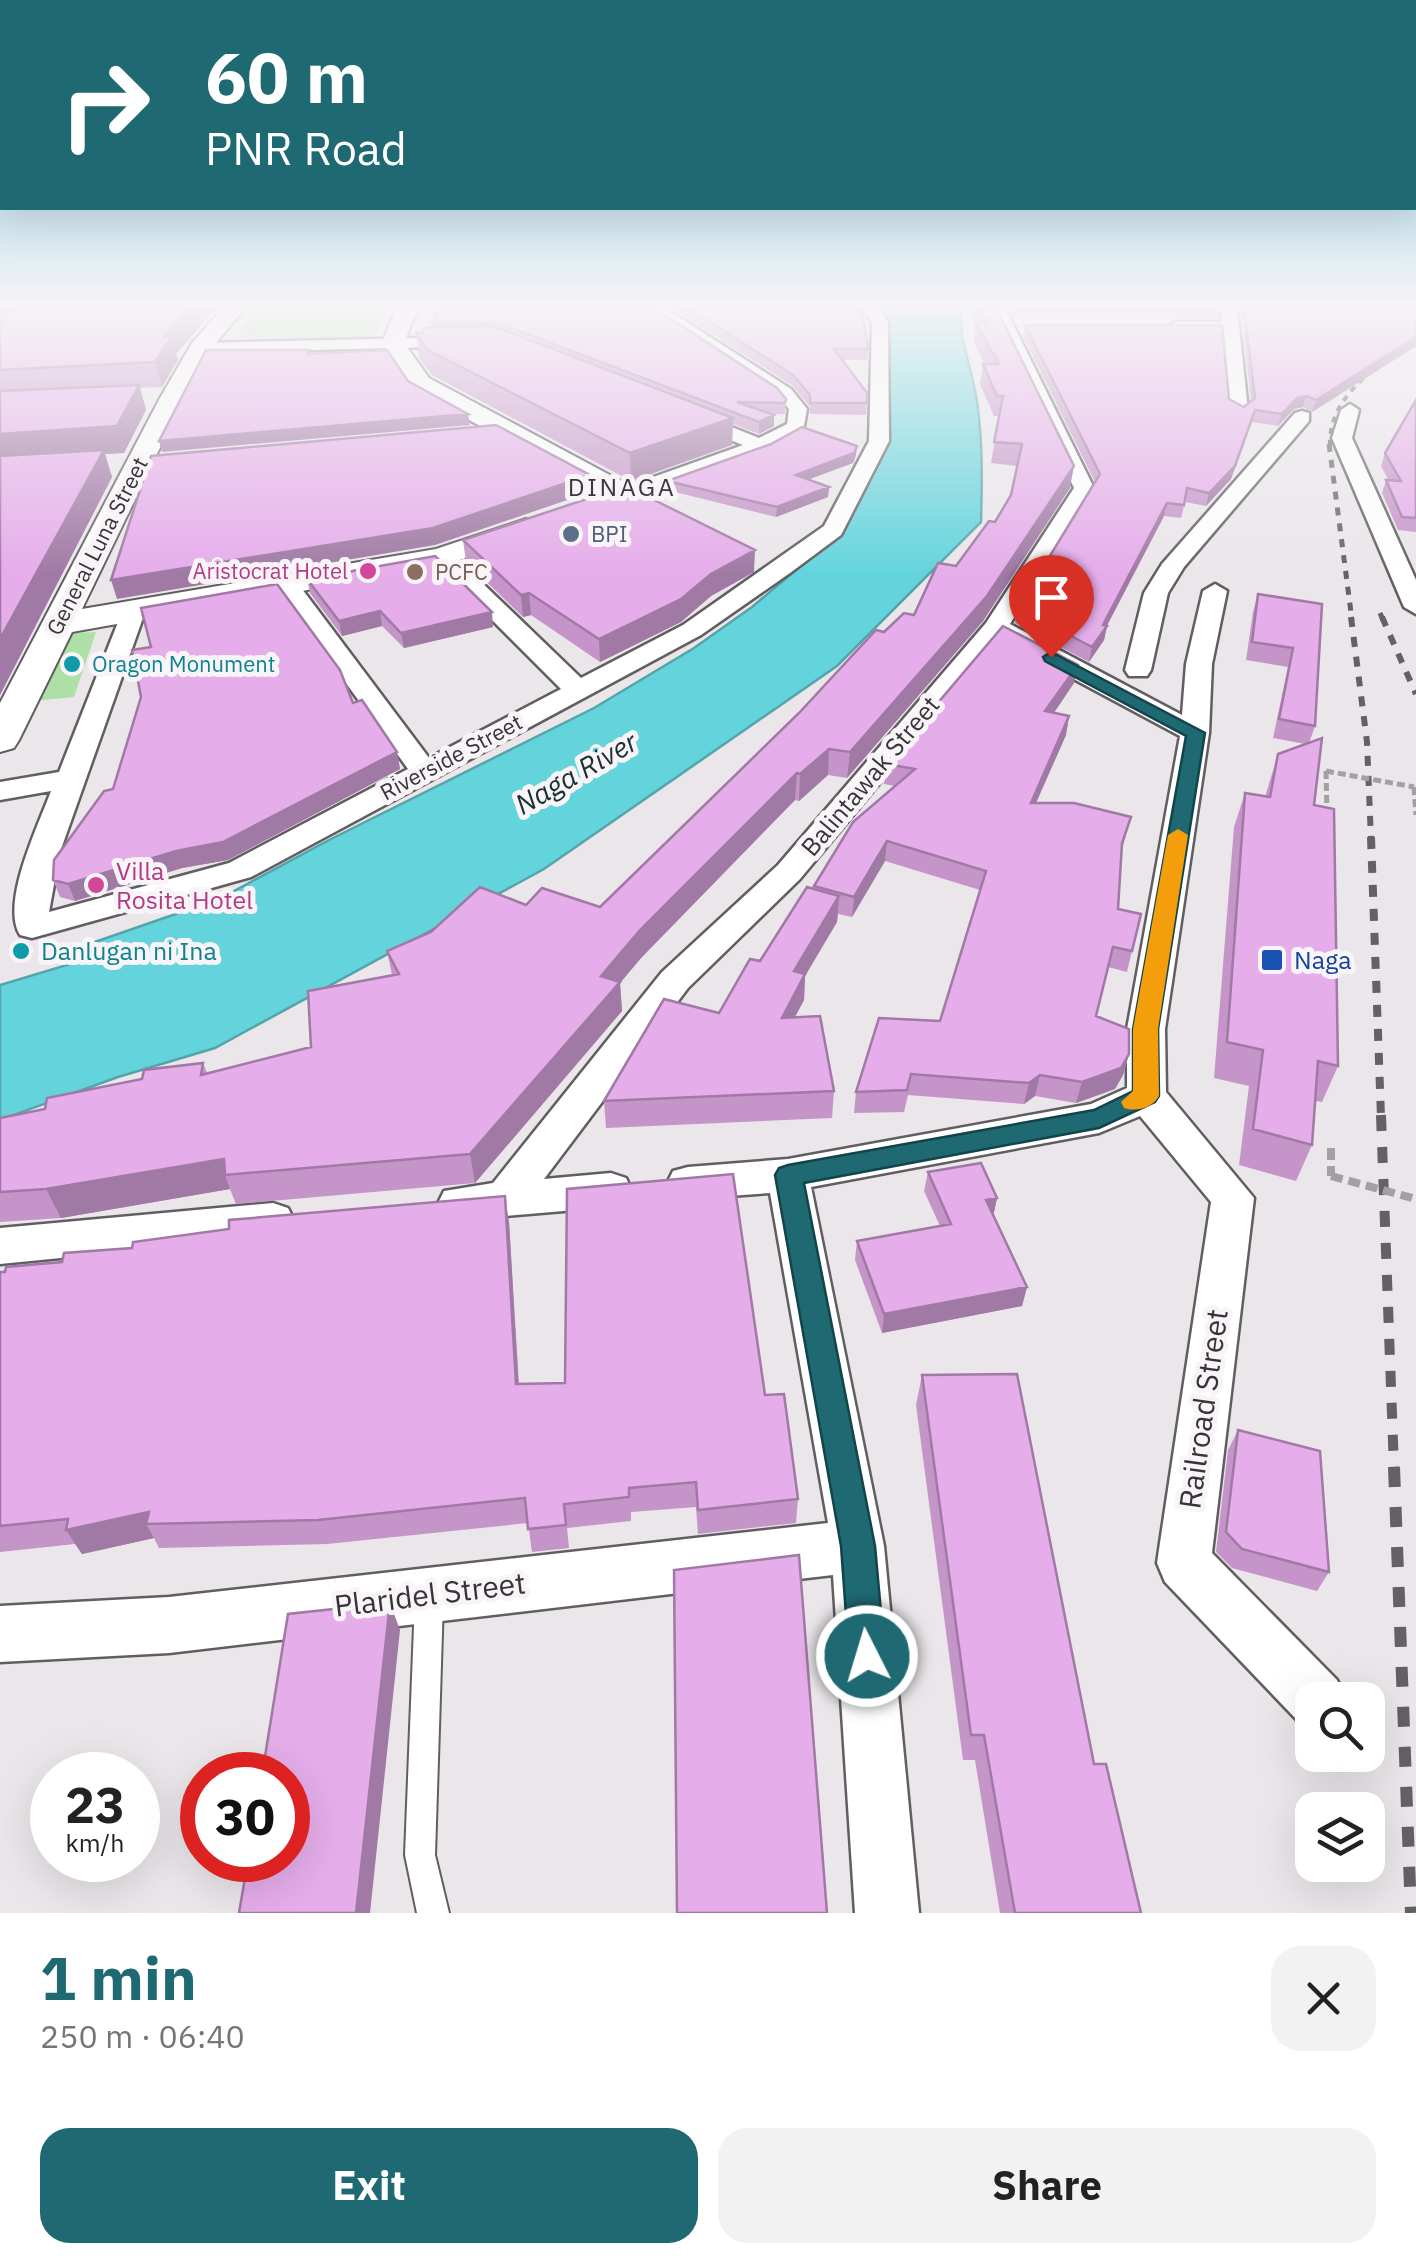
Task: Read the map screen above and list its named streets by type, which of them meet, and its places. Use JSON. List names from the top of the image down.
{
  "streets": {
    "main road": ["General Luna Street"],
    "street": [
      "Riverside Street",
      "Balintawak Street",
      "Railroad Street",
      "Plaridel Street"
    ]
  },
  "districts": ["DINAGA"],
  "water": ["Naga River"],
  "places": {
    "other": [
      "BPI",
      "Aristocrat Hotel",
      "PCFC",
      "Oragon Monument",
      "Villa Rosita Hotel",
      "Danlugan ni Ina"
    ],
    "transit": ["Naga"]
  },
  "page": {
    "turn": ["60 m", "PNR Road"],
    "speed": "23 km/h",
    "limit": "30",
    "heading": ["1 min", "250 m · 06:40"],
    "buttons": ["Exit", "Share"]
  }
}
